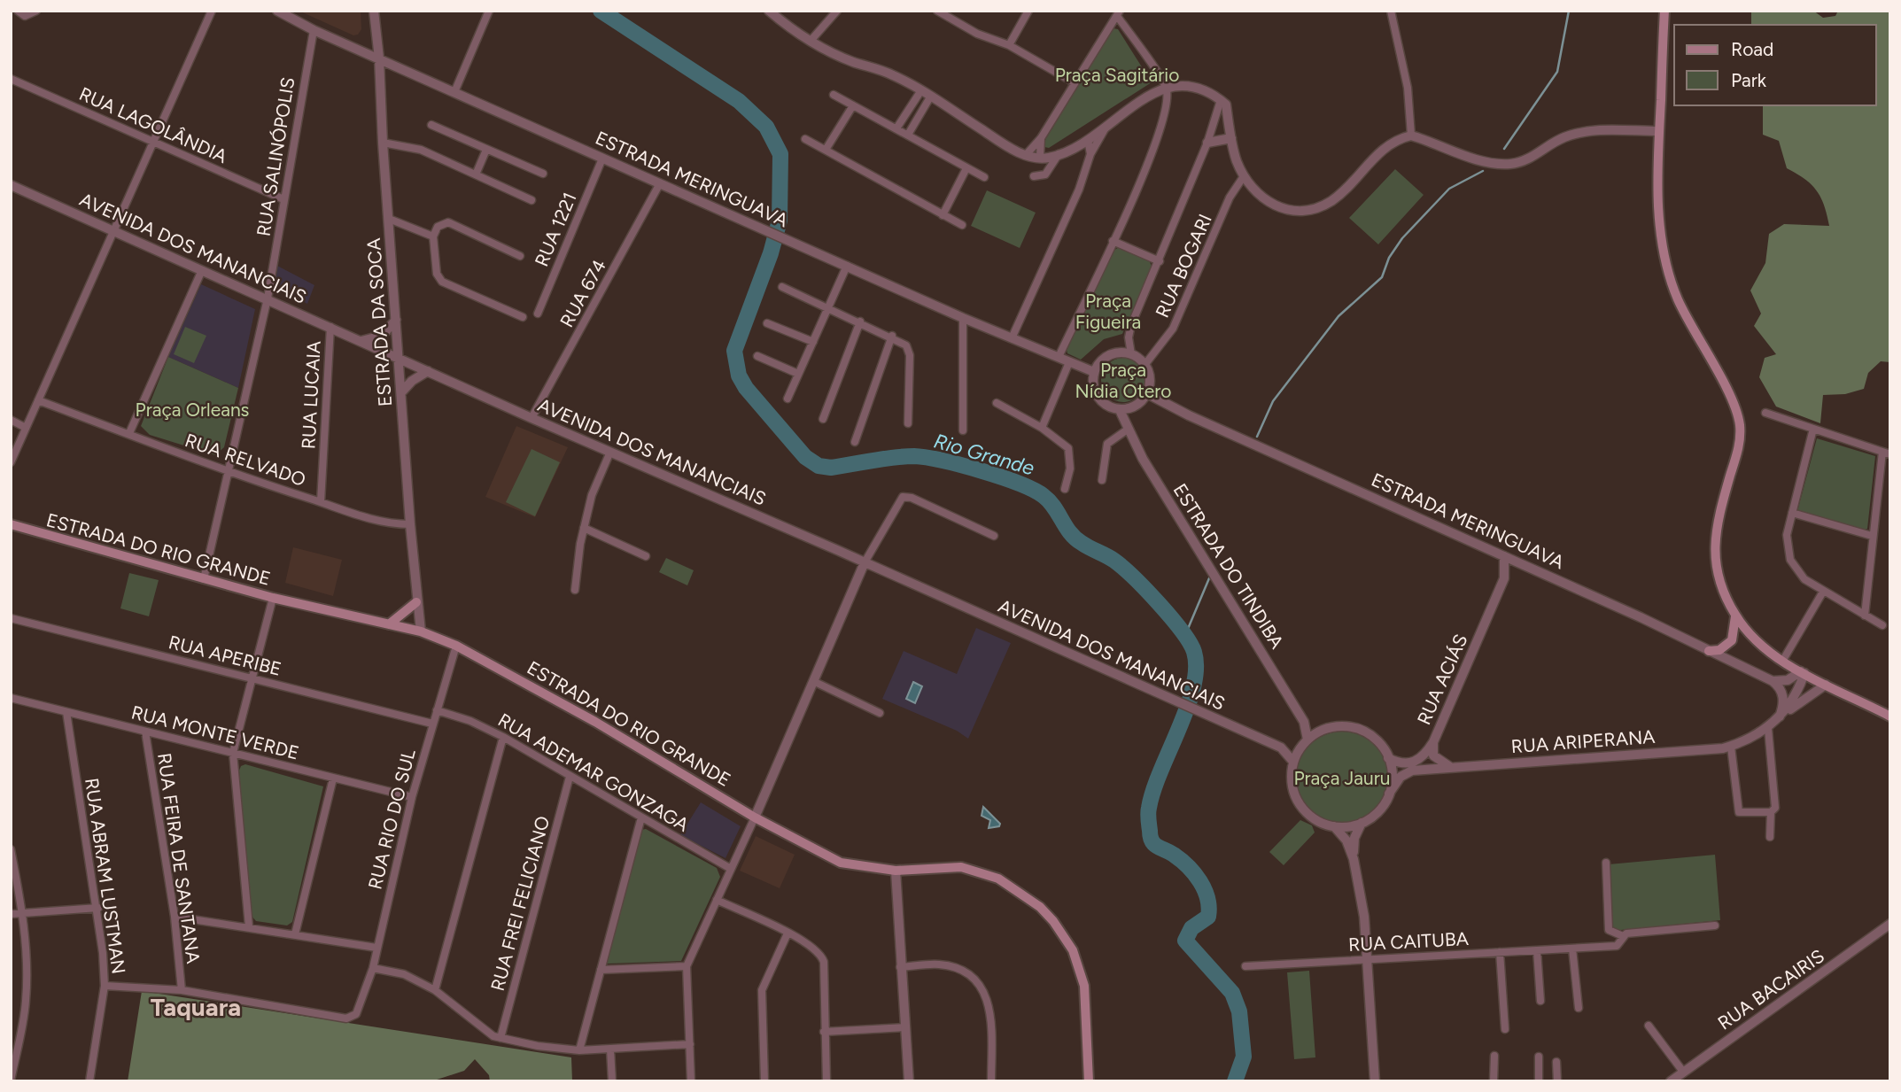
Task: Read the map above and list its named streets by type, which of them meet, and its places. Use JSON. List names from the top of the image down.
{
  "streets": {
    "main road": ["ESTRADA DO RIO GRANDE"],
    "street": [
      "RUA LAGOLÂNDIA",
      "RUA SALINÓPOLIS",
      "ESTRADA MERINGUAVA",
      "RUA 1221",
      "AVENIDA DOS MANANCIAIS",
      "RUA BOGARI",
      "RUA 674",
      "ESTRADA DA SOCA",
      "RUA LUCAIA",
      "RUA RELVADO",
      "ESTRADA DO TINDIBA",
      "RUA APERIBE",
      "RUA ACIÁS",
      "RUA MONTE VERDE",
      "RUA ARIPERANA",
      "RUA ADEMAR GONZAGA",
      "RUA RIO DO SUL",
      "RUA FEIRA DE SANTANA",
      "RUA ABRAM LUSTMAN",
      "RUA FREI FELICIANO",
      "RUA CAITUBA",
      "RUA BACAIRIS"
    ]
  },
  "crossings": [
    ["RUA LAGOLÂNDIA", "RUA SALINÓPOLIS"],
    ["RUA SALINÓPOLIS", "ESTRADA MERINGUAVA"],
    ["RUA SALINÓPOLIS", "AVENIDA DOS MANANCIAIS"],
    ["RUA SALINÓPOLIS", "RUA RELVADO"],
    ["RUA SALINÓPOLIS", "ESTRADA DO RIO GRANDE"],
    ["ESTRADA MERINGUAVA", "RUA 1221"],
    ["ESTRADA MERINGUAVA", "RUA BOGARI"],
    ["ESTRADA MERINGUAVA", "RUA 674"],
    ["ESTRADA MERINGUAVA", "ESTRADA DA SOCA"],
    ["ESTRADA MERINGUAVA", "ESTRADA DO TINDIBA"],
    ["ESTRADA MERINGUAVA", "RUA ACIÁS"],
    ["AVENIDA DOS MANANCIAIS", "RUA 674"],
    ["AVENIDA DOS MANANCIAIS", "ESTRADA DA SOCA"],
    ["AVENIDA DOS MANANCIAIS", "RUA LUCAIA"],
    ["AVENIDA DOS MANANCIAIS", "ESTRADA DO TINDIBA"],
    ["AVENIDA DOS MANANCIAIS", "RUA ACIÁS"],
    ["AVENIDA DOS MANANCIAIS", "RUA ARIPERANA"],
    ["RUA BOGARI", "ESTRADA DO TINDIBA"],
    ["ESTRADA DA SOCA", "RUA RELVADO"],
    ["ESTRADA DA SOCA", "ESTRADA DO RIO GRANDE"],
    ["RUA LUCAIA", "RUA RELVADO"],
    ["ESTRADA DO RIO GRANDE", "RUA RIO DO SUL"],
    ["ESTRADA DO TINDIBA", "RUA ACIÁS"],
    ["ESTRADA DO TINDIBA", "RUA ARIPERANA"],
    ["RUA APERIBE", "RUA RIO DO SUL"],
    ["RUA ACIÁS", "RUA ARIPERANA"],
    ["RUA MONTE VERDE", "RUA RIO DO SUL"],
    ["RUA MONTE VERDE", "RUA FEIRA DE SANTANA"],
    ["RUA MONTE VERDE", "RUA ABRAM LUSTMAN"],
    ["RUA ADEMAR GONZAGA", "RUA RIO DO SUL"],
    ["RUA ADEMAR GONZAGA", "RUA FREI FELICIANO"],
    ["RUA RIO DO SUL", "RUA FEIRA DE SANTANA"]
  ],
  "districts": ["Taquara"],
  "water": ["Rio Grande"],
  "parks": [
    "Praça Sagitário",
    "Praça Figueira",
    "Praça Nídia Otero",
    "Praça Orleans",
    "Praça Jauru"
  ],
  "legend": ["Road", "Park"]
}
